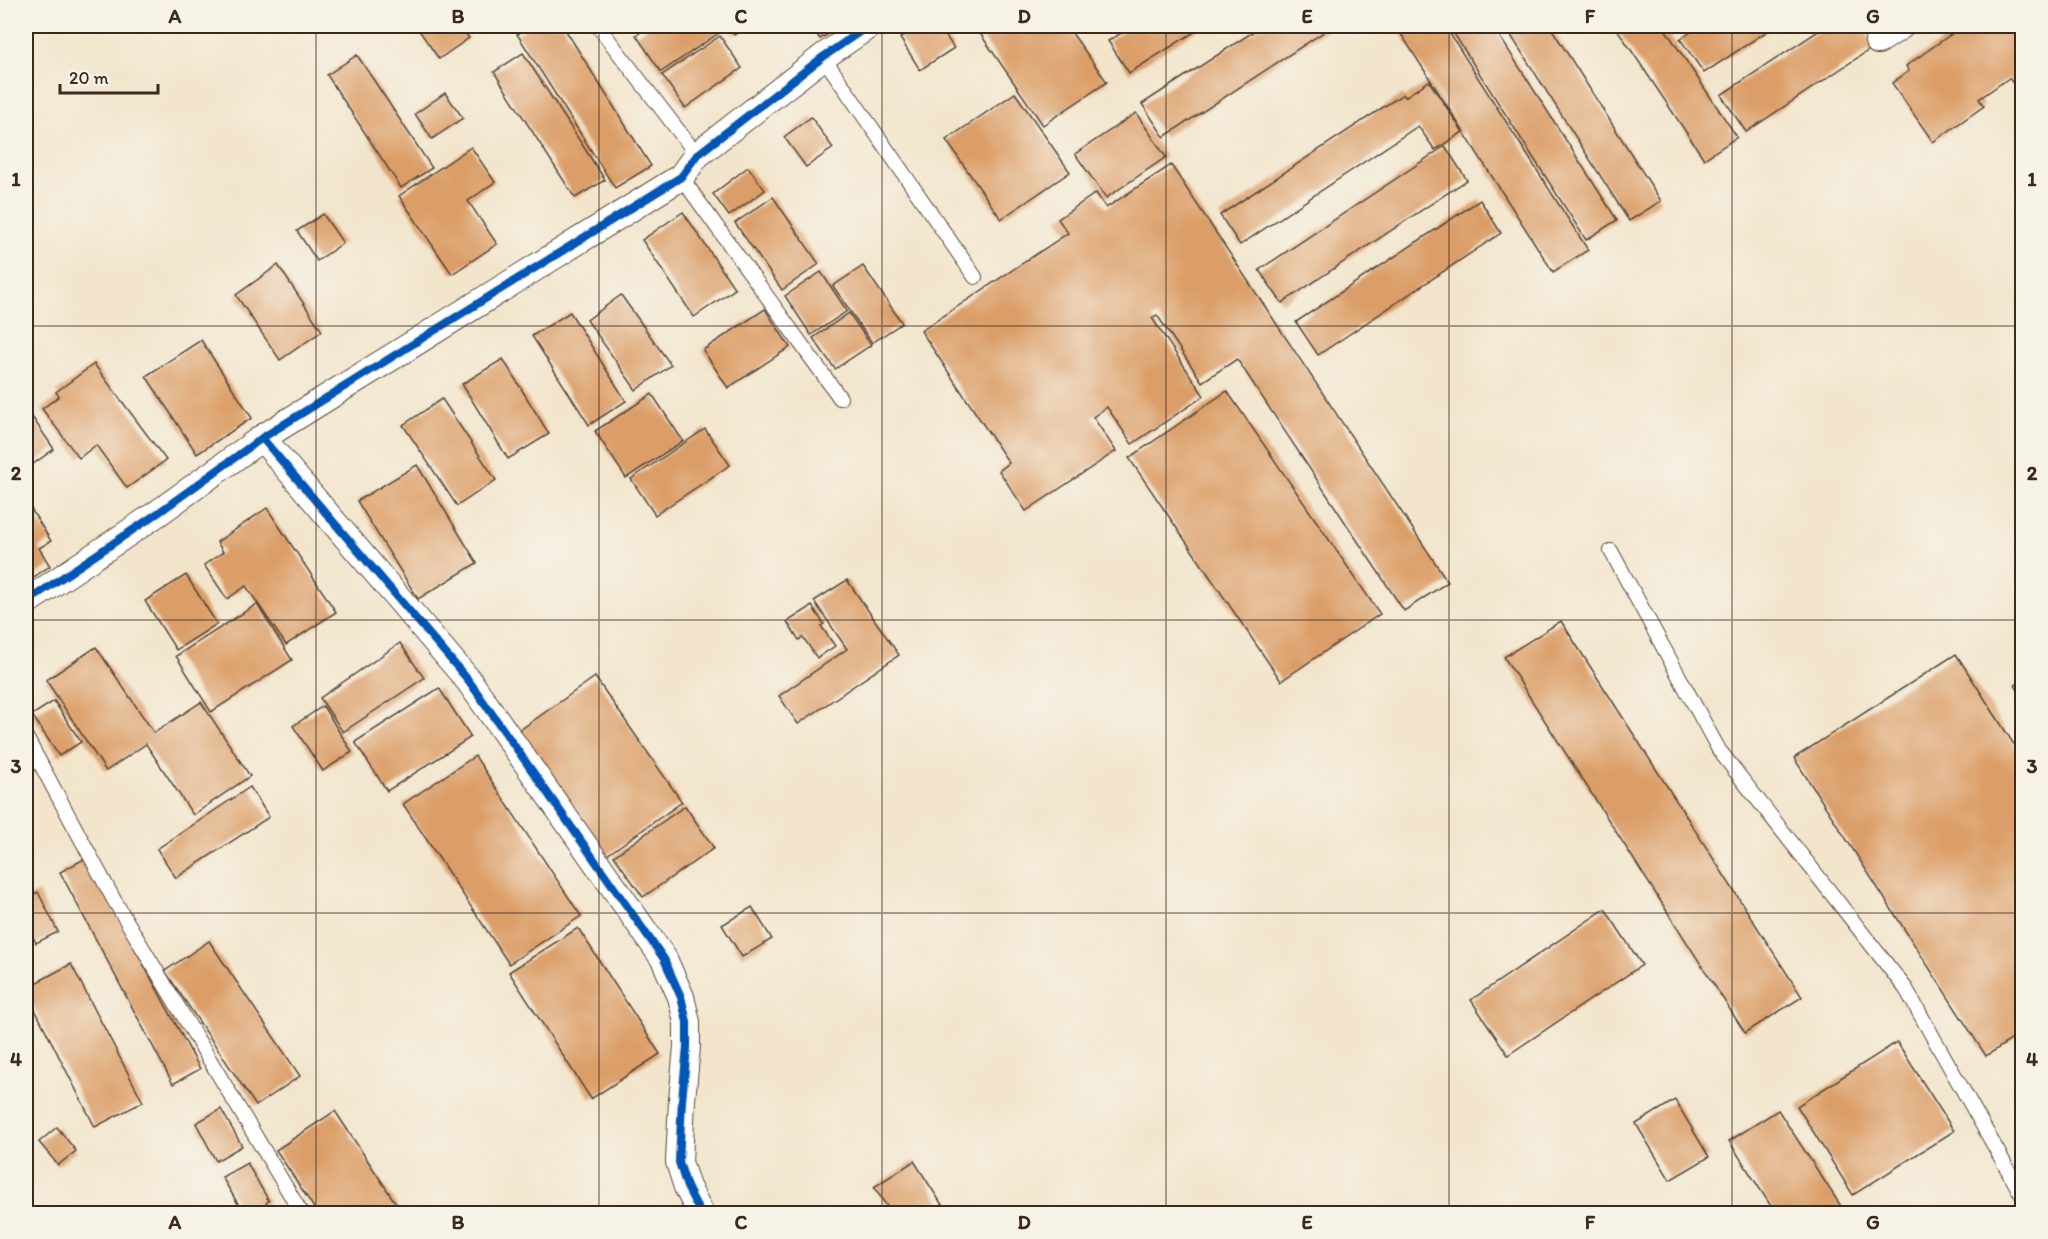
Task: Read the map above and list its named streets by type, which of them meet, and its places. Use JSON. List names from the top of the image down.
{
  "scale_bar": "20 m",
  "grid": {
    "columns": [
      "A",
      "B",
      "C",
      "D",
      "E",
      "F",
      "G"
    ],
    "rows": [
      "1",
      "2",
      "3",
      "4"
    ]
  }
}
